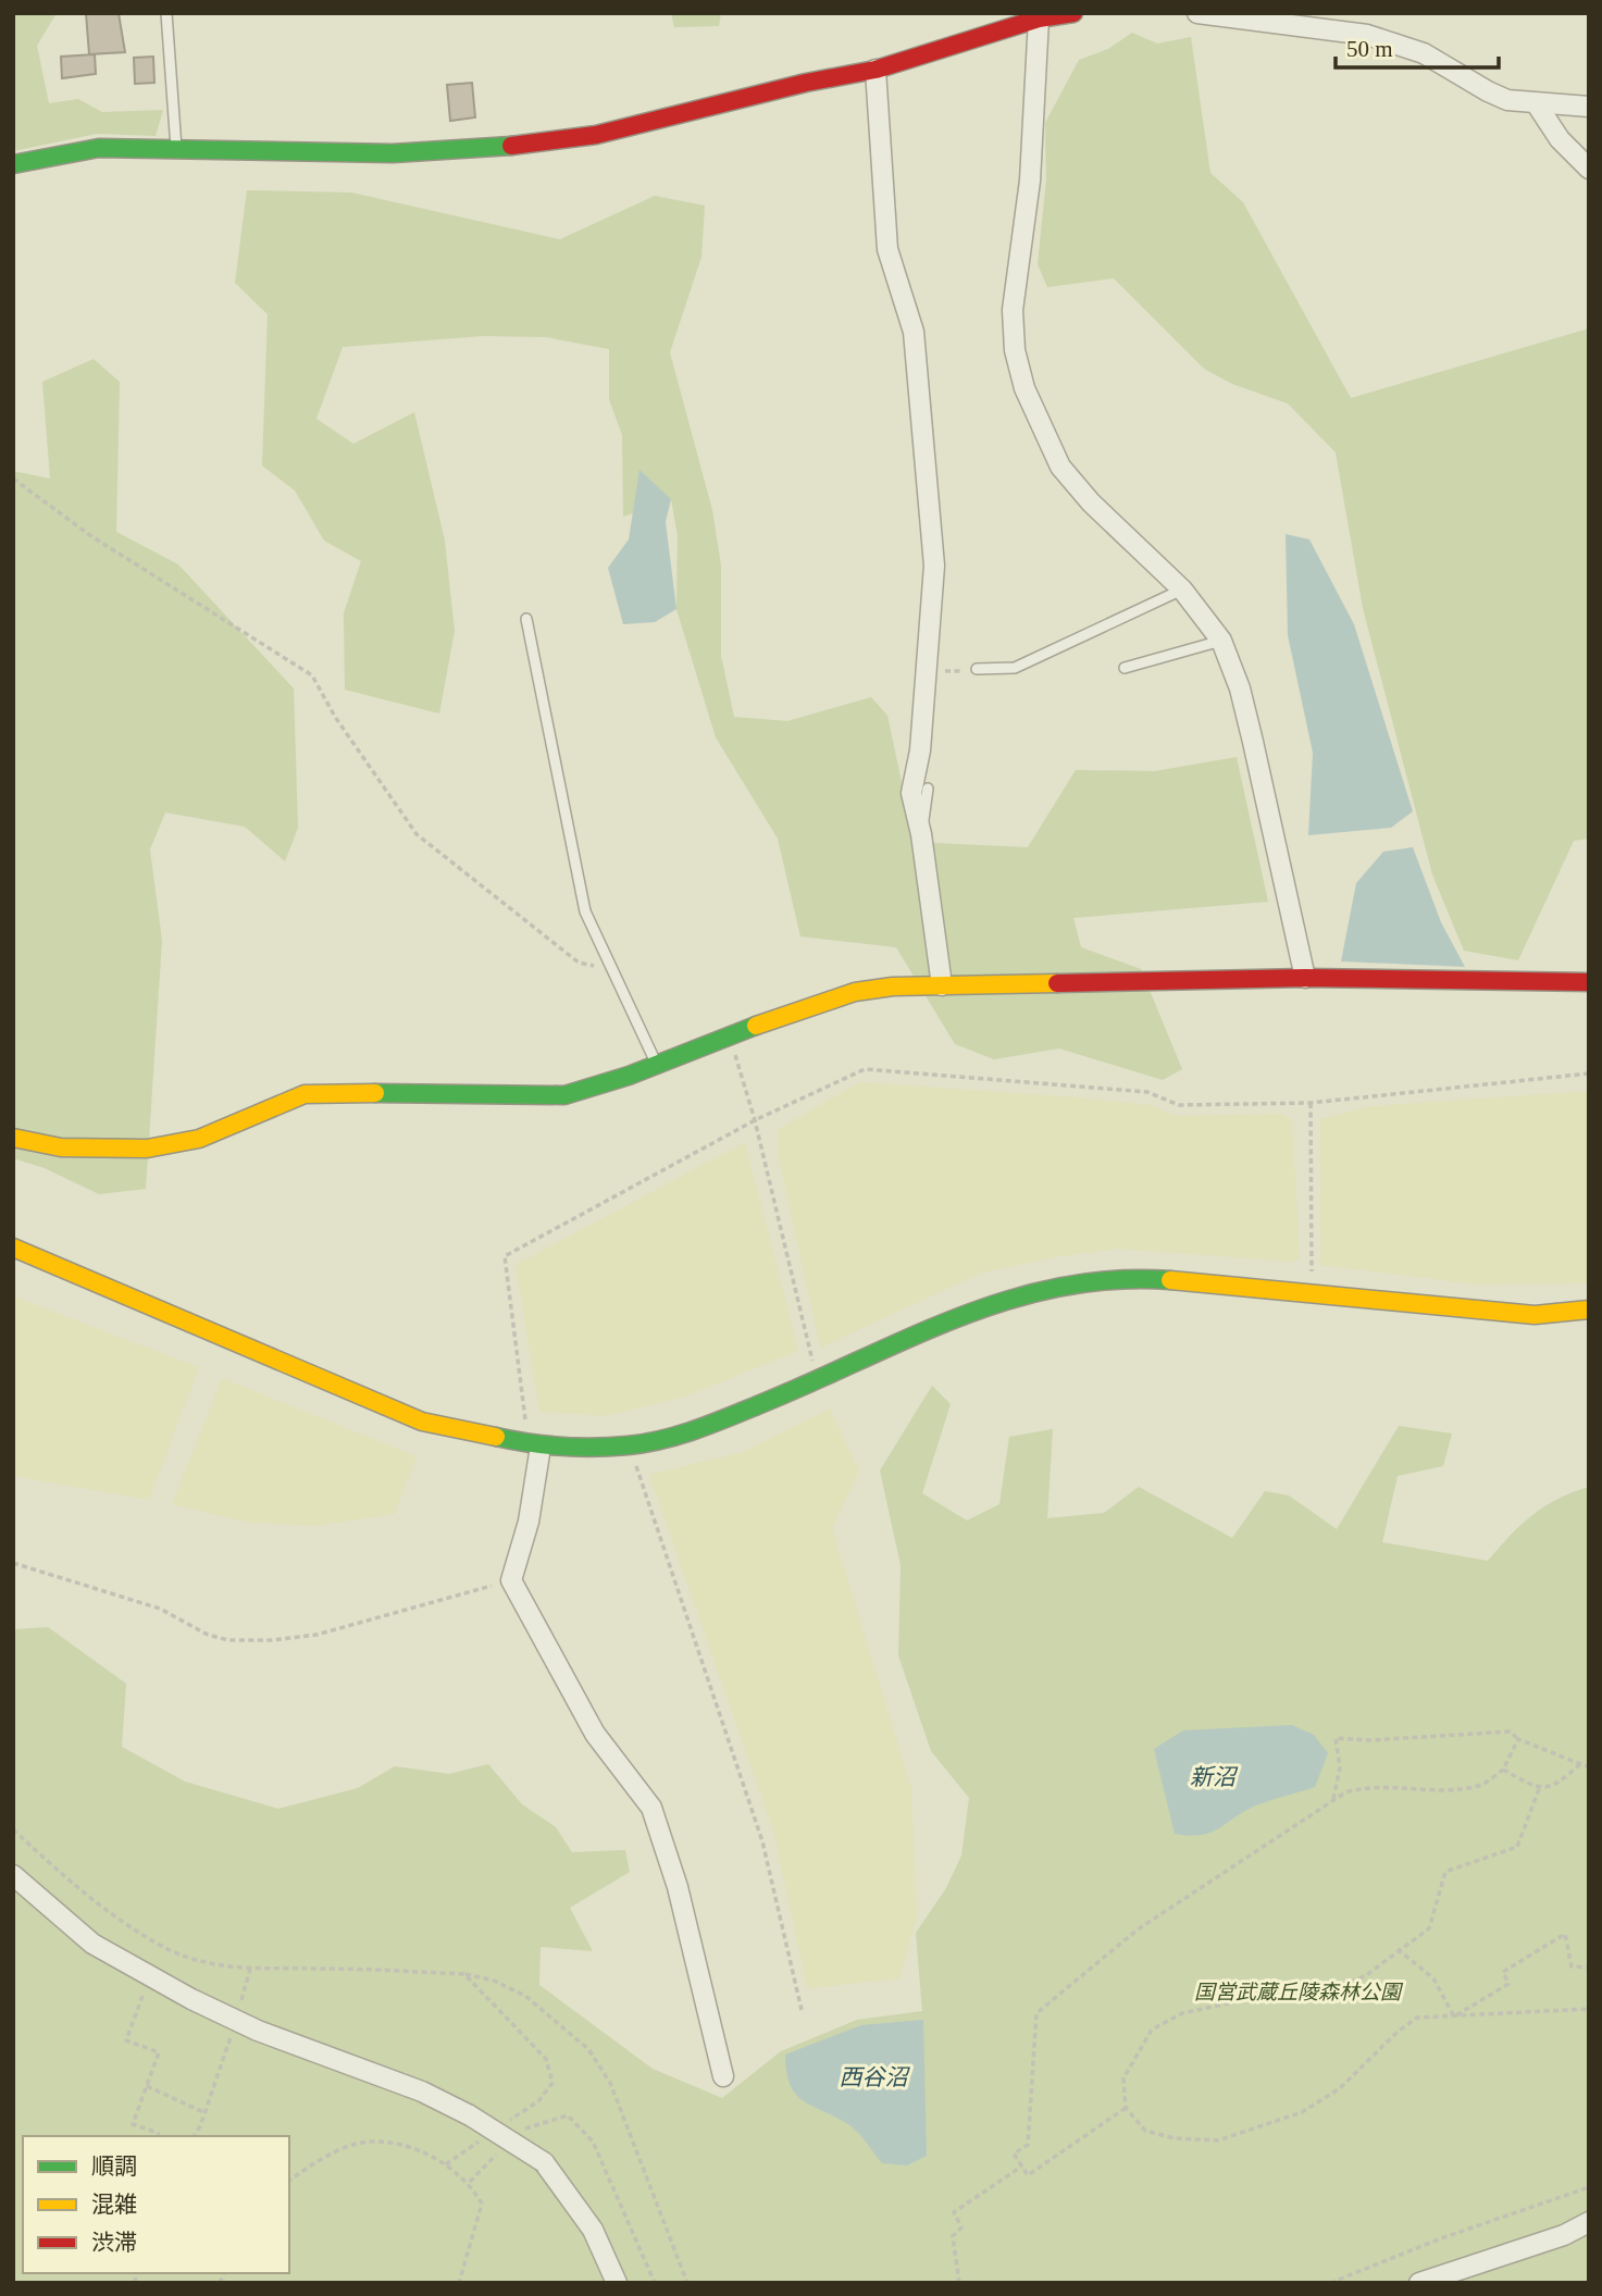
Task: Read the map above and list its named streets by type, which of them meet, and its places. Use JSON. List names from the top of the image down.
{
  "water": ["新沼", "西谷沼"],
  "parks": ["国営武蔵丘陵森林公園"],
  "legend": ["順調", "混雑", "渋滞"],
  "scale_bar": "50 m"
}
